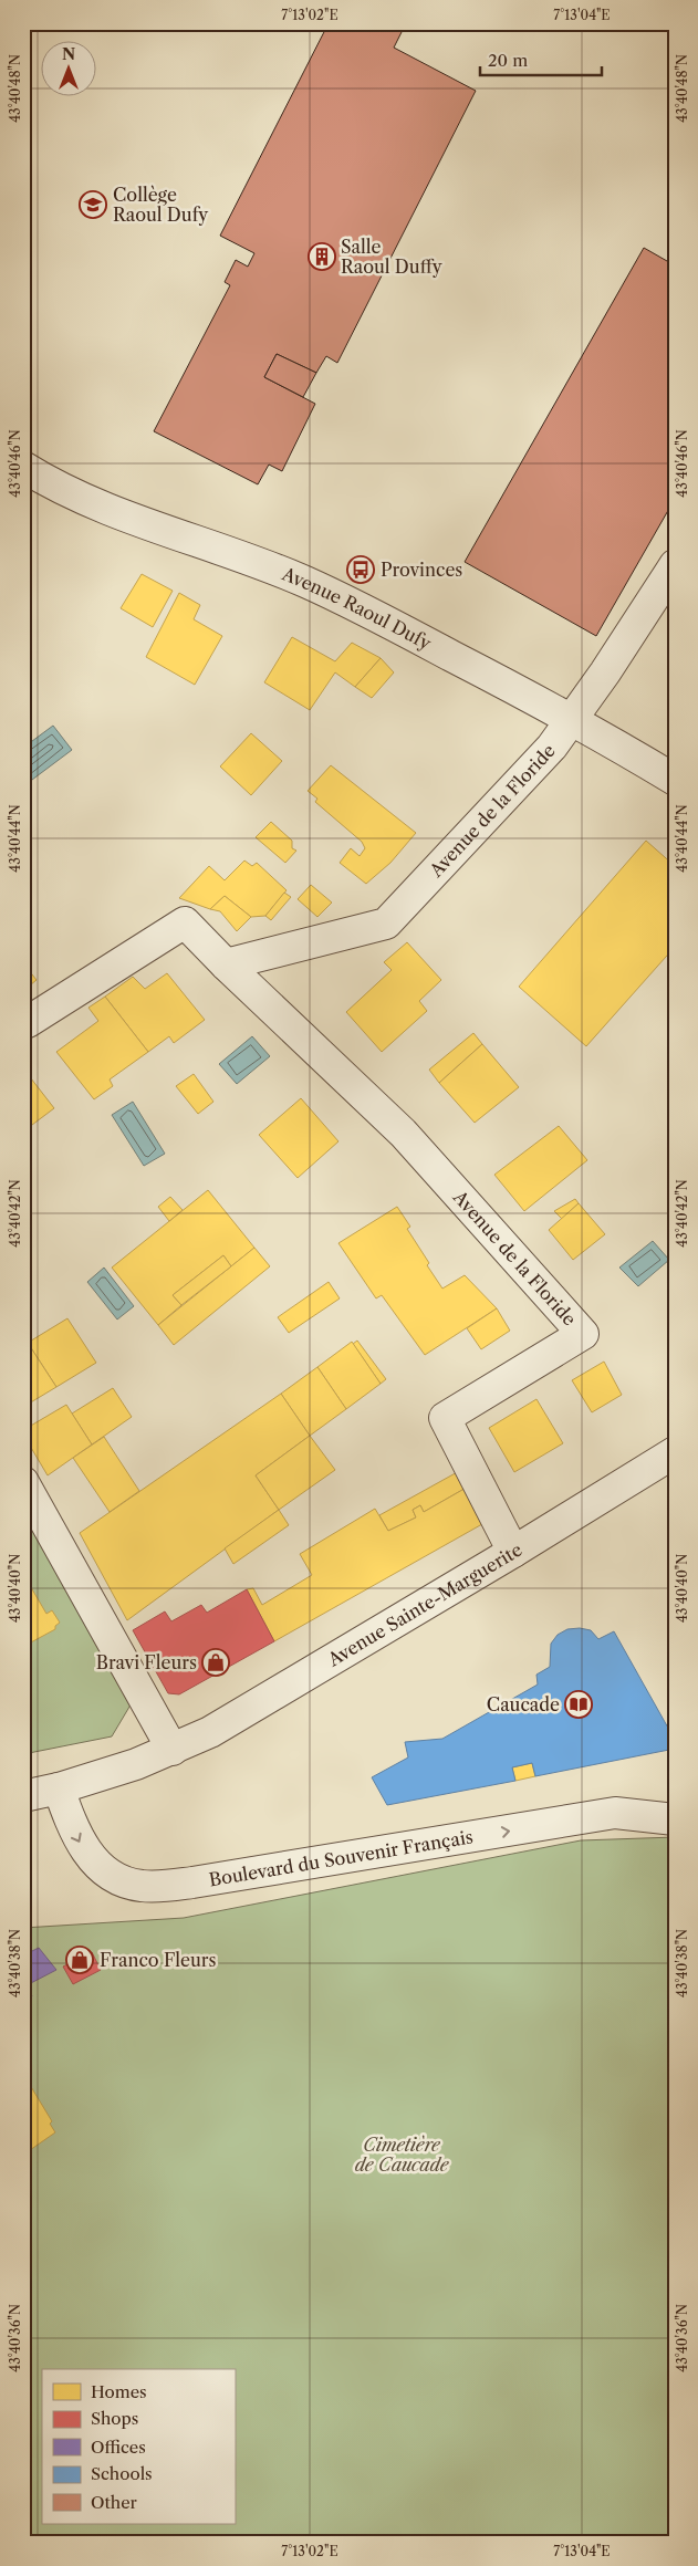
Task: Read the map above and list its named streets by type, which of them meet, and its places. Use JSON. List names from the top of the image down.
{
  "streets": {
    "street": [
      "Avenue Raoul Dufy",
      "Avenue de la Floride",
      "Avenue Sainte-Marguerite",
      "Boulevard du Souvenir Français"
    ]
  },
  "crossings": [
    ["Avenue Raoul Dufy", "Avenue de la Floride"],
    ["Avenue de la Floride", "Avenue Sainte-Marguerite"],
    ["Avenue Sainte-Marguerite", "Boulevard du Souvenir Français"]
  ],
  "one_way": ["Boulevard du Souvenir Français"],
  "parks": ["Cimetière de Caucade"],
  "places": {
    "school or university": ["Collège Raoul Dufy"],
    "building": ["Salle Raoul Duffy"],
    "bus stop": ["Provinces"],
    "shop": ["Bravi Fleurs", "Franco Fleurs"],
    "library": ["Caucade"]
  },
  "legend": [
    "Homes",
    "Shops",
    "Offices",
    "Schools",
    "Other"
  ],
  "scale_bar": "20 m",
  "north": "top",
  "coordinates": [
    "7°13'02\"E",
    "7°13'04\"E",
    "43°40'48\"N",
    "43°40'46\"N",
    "43°40'44\"N",
    "43°40'42\"N",
    "43°40'40\"N",
    "43°40'38\"N",
    "43°40'36\"N"
  ]
}
